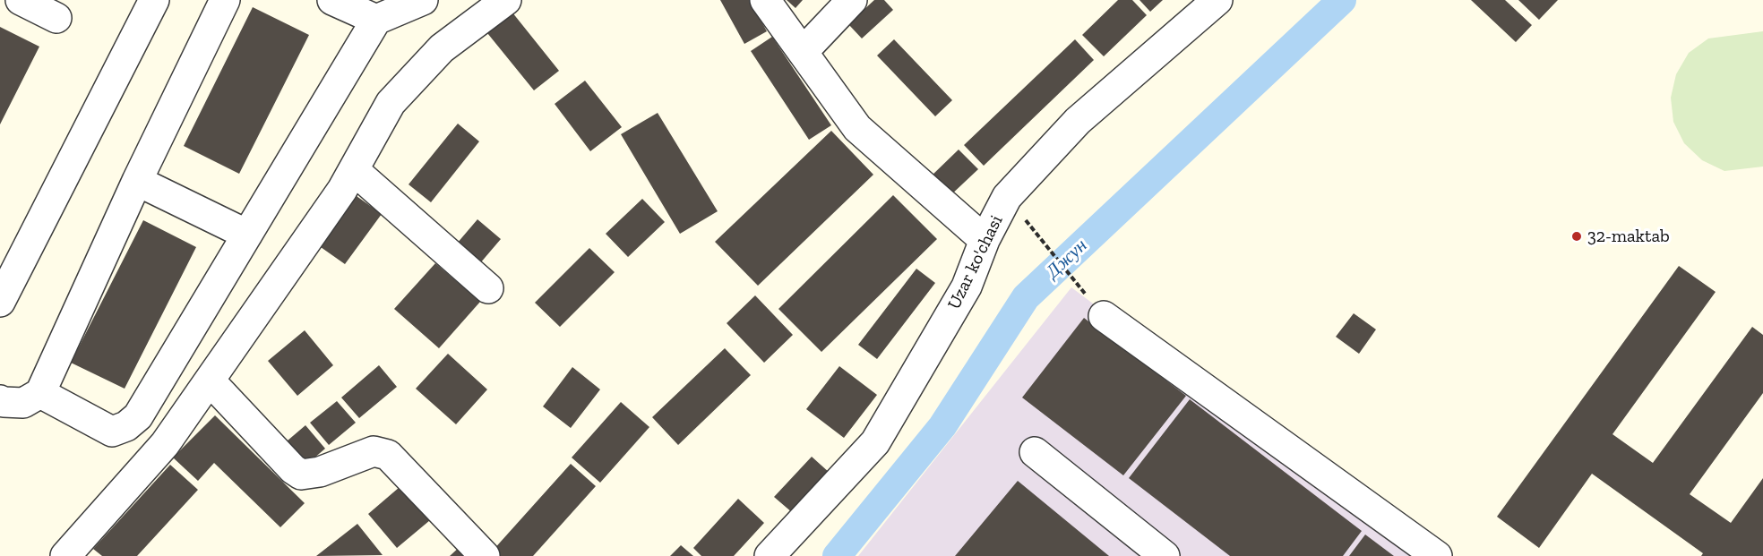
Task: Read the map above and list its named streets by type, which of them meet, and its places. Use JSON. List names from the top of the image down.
{
  "streets": {
    "street": ["Uzar ko'chasi"]
  },
  "water": ["Джун"],
  "places": ["32-maktab"]
}
